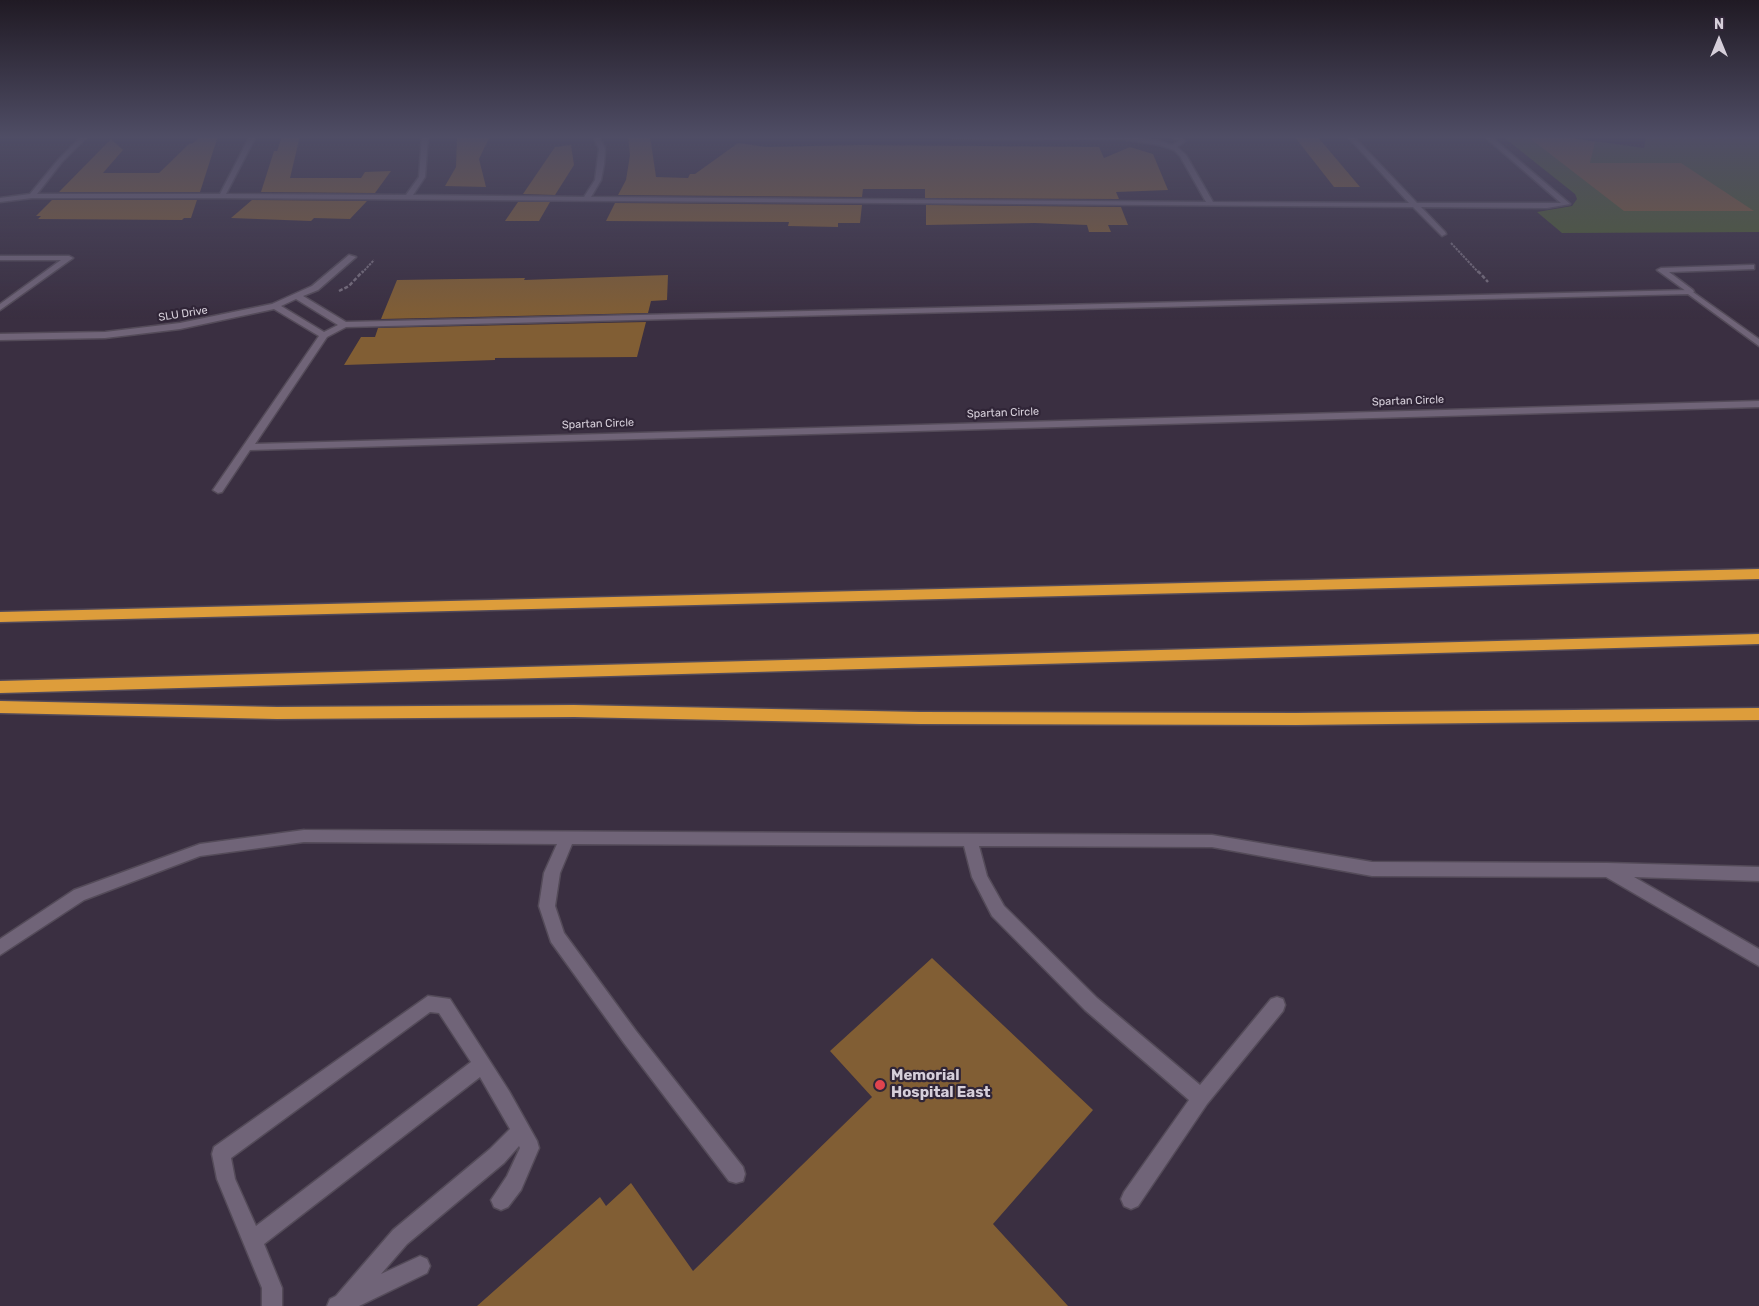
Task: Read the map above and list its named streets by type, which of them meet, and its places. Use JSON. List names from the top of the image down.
{
  "streets": {
    "street": ["SLU Drive", "Spartan Circle"]
  },
  "places": ["Memorial Hospital East"],
  "north": "top"
}
